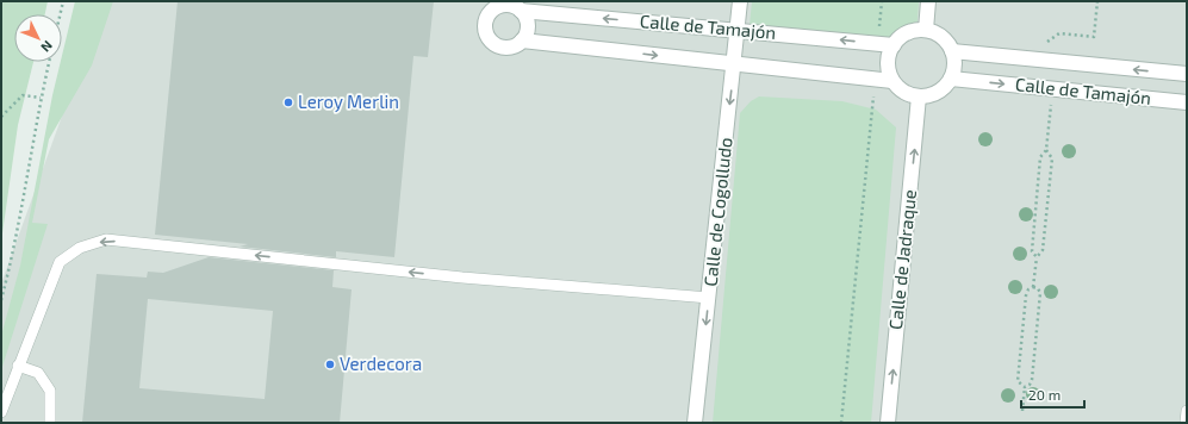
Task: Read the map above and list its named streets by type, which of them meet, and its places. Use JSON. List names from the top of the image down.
{
  "streets": {
    "street": ["Calle de Tamajón", "Calle de Cogolludo", "Calle de Jadraque"]
  },
  "crossings": [
    ["Calle de Tamajón", "Calle de Cogolludo"],
    ["Calle de Tamajón", "Calle de Jadraque"]
  ],
  "one_way": ["Calle de Cogolludo", "Calle de Jadraque"],
  "places": ["Leroy Merlin", "Verdecora"],
  "scale_bar": "20 m",
  "north": "bottom right"
}
